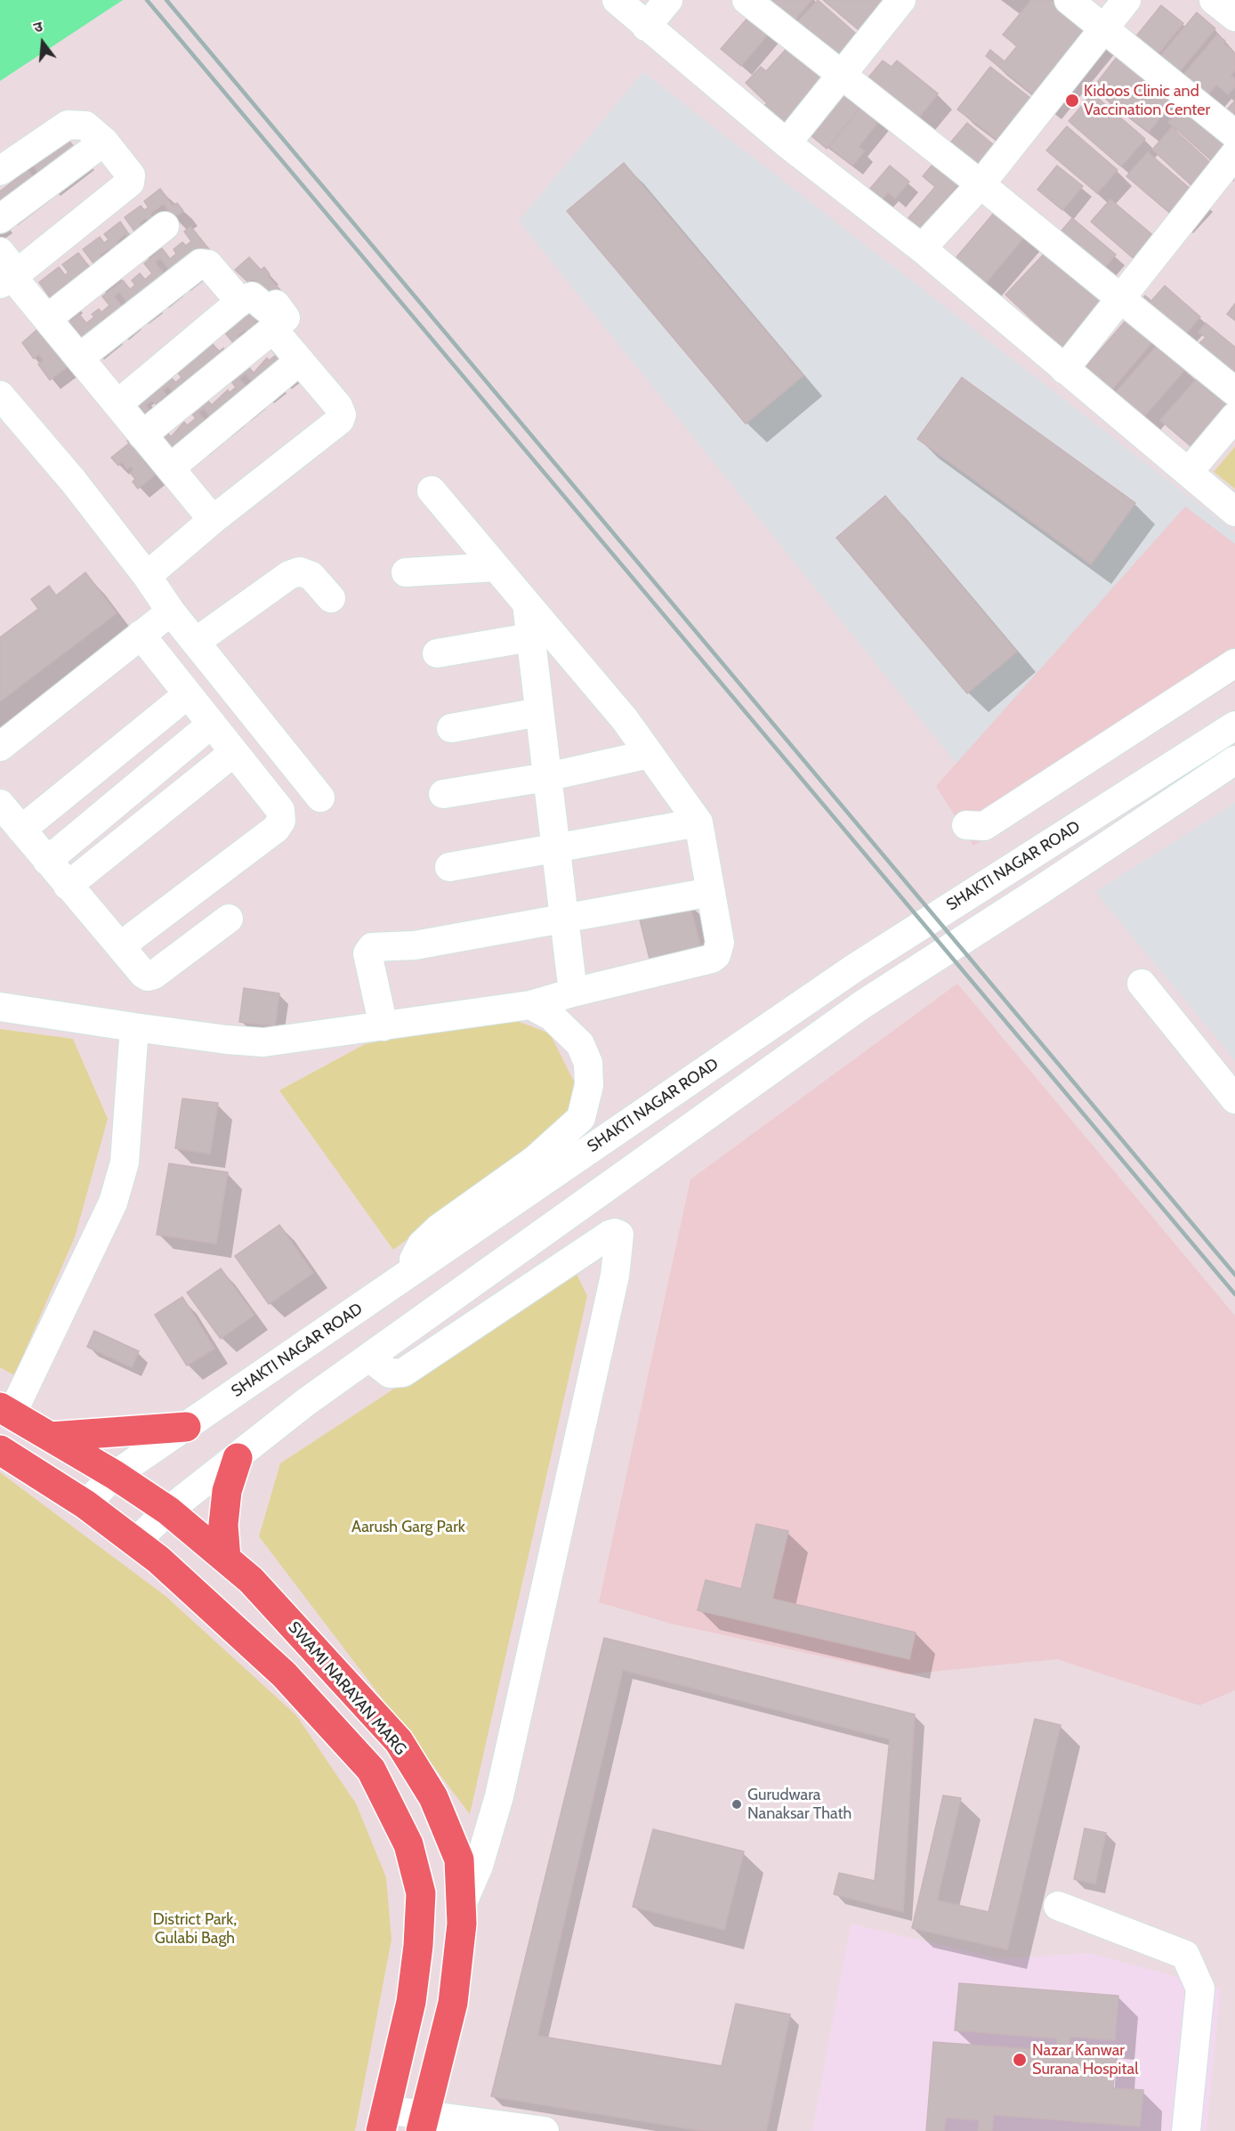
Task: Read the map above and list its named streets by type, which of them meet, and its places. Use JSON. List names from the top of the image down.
{
  "streets": {
    "main road": ["SWAMI NARAYAN MARG"],
    "street": ["SHAKTI NAGAR ROAD"]
  },
  "crossings": [
    ["SHAKTI NAGAR ROAD", "SWAMI NARAYAN MARG"]
  ],
  "parks": ["Aarush Garg Park", "District Park, Gulabi Bagh"],
  "places": ["Kidoos Clinic and Vaccination Center", "Gurudwara Nanaksar Thath", "Nazar Kanwar Surana Hospital"],
  "north": "top"
}
